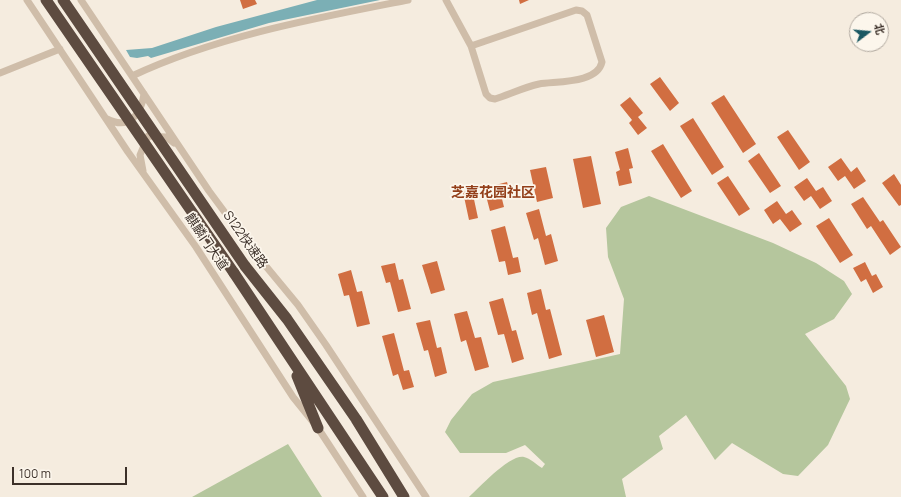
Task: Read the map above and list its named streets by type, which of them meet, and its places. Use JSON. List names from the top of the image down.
{
  "streets": {
    "highway": ["S122快速路"],
    "street": ["麒麟门大道"]
  },
  "districts": ["芝嘉花园社区"],
  "scale_bar": "100 m",
  "north": "right"
}
